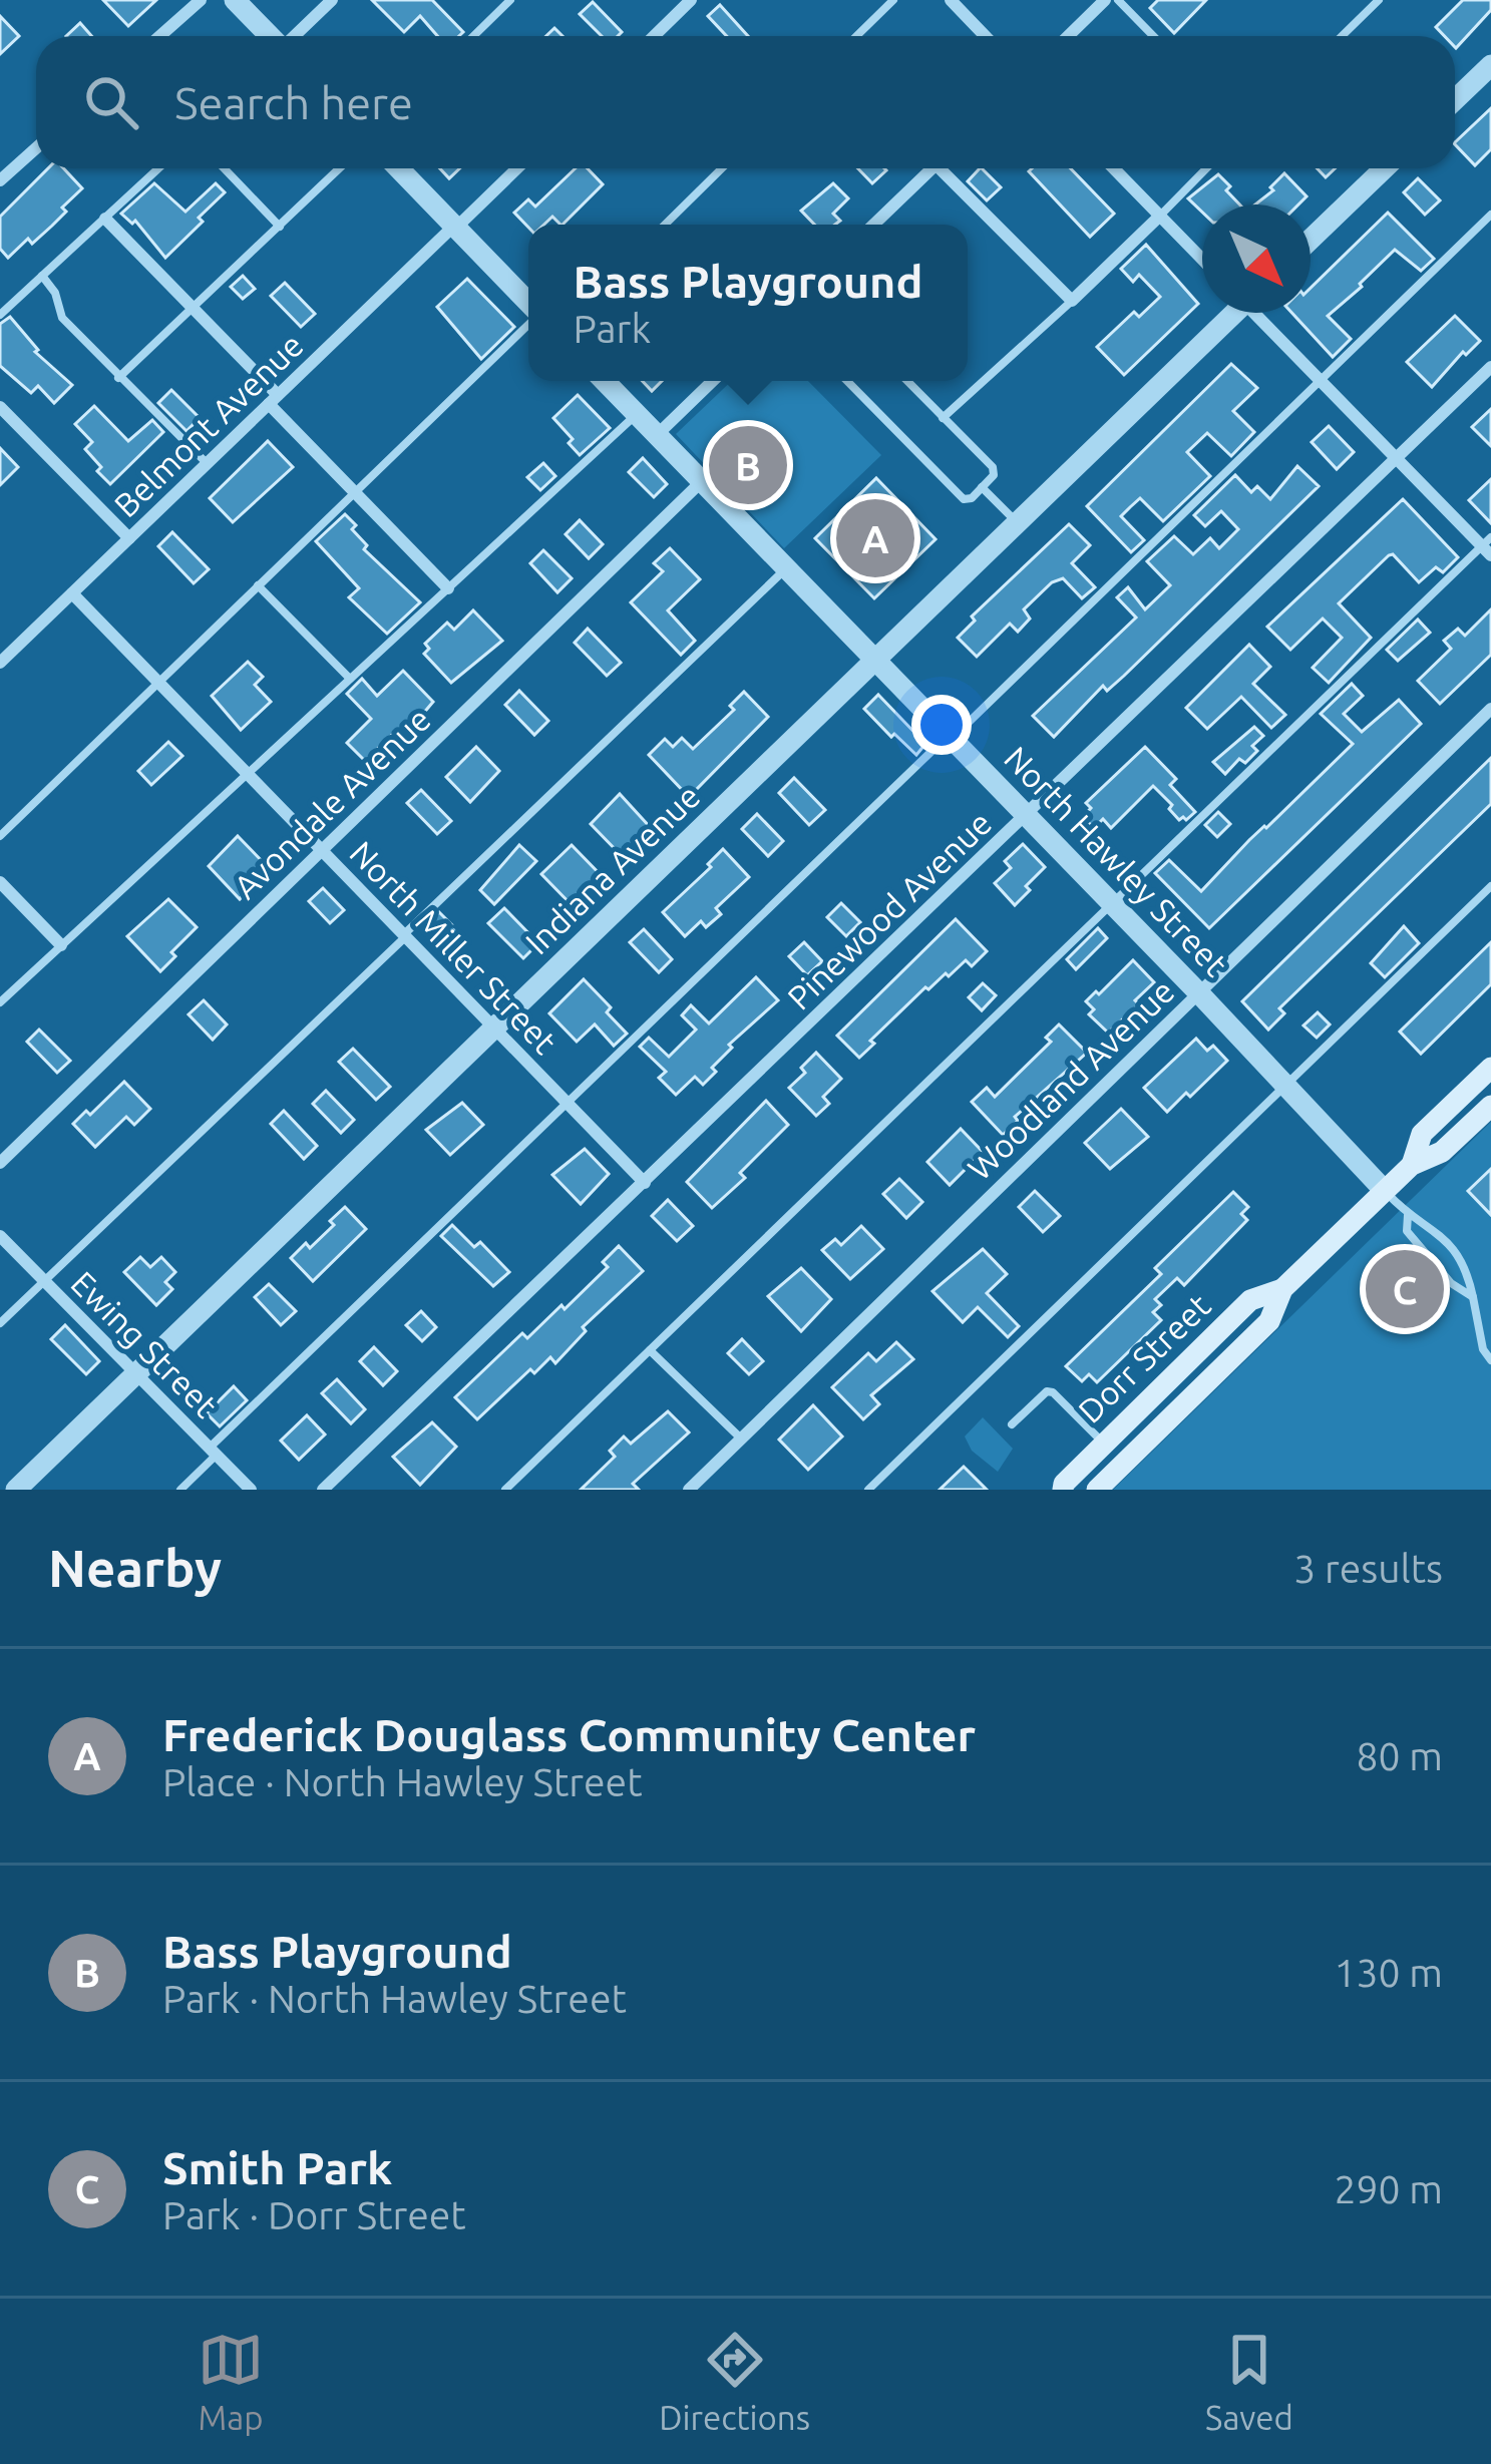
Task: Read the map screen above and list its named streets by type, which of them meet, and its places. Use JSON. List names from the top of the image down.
{
  "streets": {
    "main road": ["Dorr Street"],
    "street": [
      "Belmont Avenue",
      "Avondale Avenue",
      "North Hawley Street",
      "Indiana Avenue",
      "Pinewood Avenue",
      "North Miller Street",
      "Woodland Avenue",
      "Ewing Street"
    ]
  },
  "crossings": [
    ["Belmont Avenue", "North Miller Street"],
    ["Avondale Avenue", "North Hawley Street"],
    ["Avondale Avenue", "North Miller Street"],
    ["North Hawley Street", "Indiana Avenue"],
    ["North Hawley Street", "Pinewood Avenue"],
    ["North Hawley Street", "Woodland Avenue"],
    ["North Hawley Street", "Dorr Street"],
    ["Indiana Avenue", "North Miller Street"],
    ["Indiana Avenue", "Ewing Street"],
    ["Pinewood Avenue", "North Miller Street"]
  ],
  "north": "bottom right",
  "page": {
    "search": "Search here",
    "popup": ["Bass Playground", "Park"],
    "pins": ["B", "A", "C"],
    "heading": ["Nearby", "3 results"],
    "list": [
      {
        "mark": "A",
        "name": "Frederick Douglass Community Center",
        "note": "Place · North Hawley Street",
        "value": "80 m"
      },
      {
        "mark": "B",
        "name": "Bass Playground",
        "note": "Park · North Hawley Street",
        "value": "130 m"
      },
      {
        "mark": "C",
        "name": "Smith Park",
        "note": "Park · Dorr Street",
        "value": "290 m"
      }
    ],
    "nav": ["Map", "Directions", "Saved"]
  }
}
